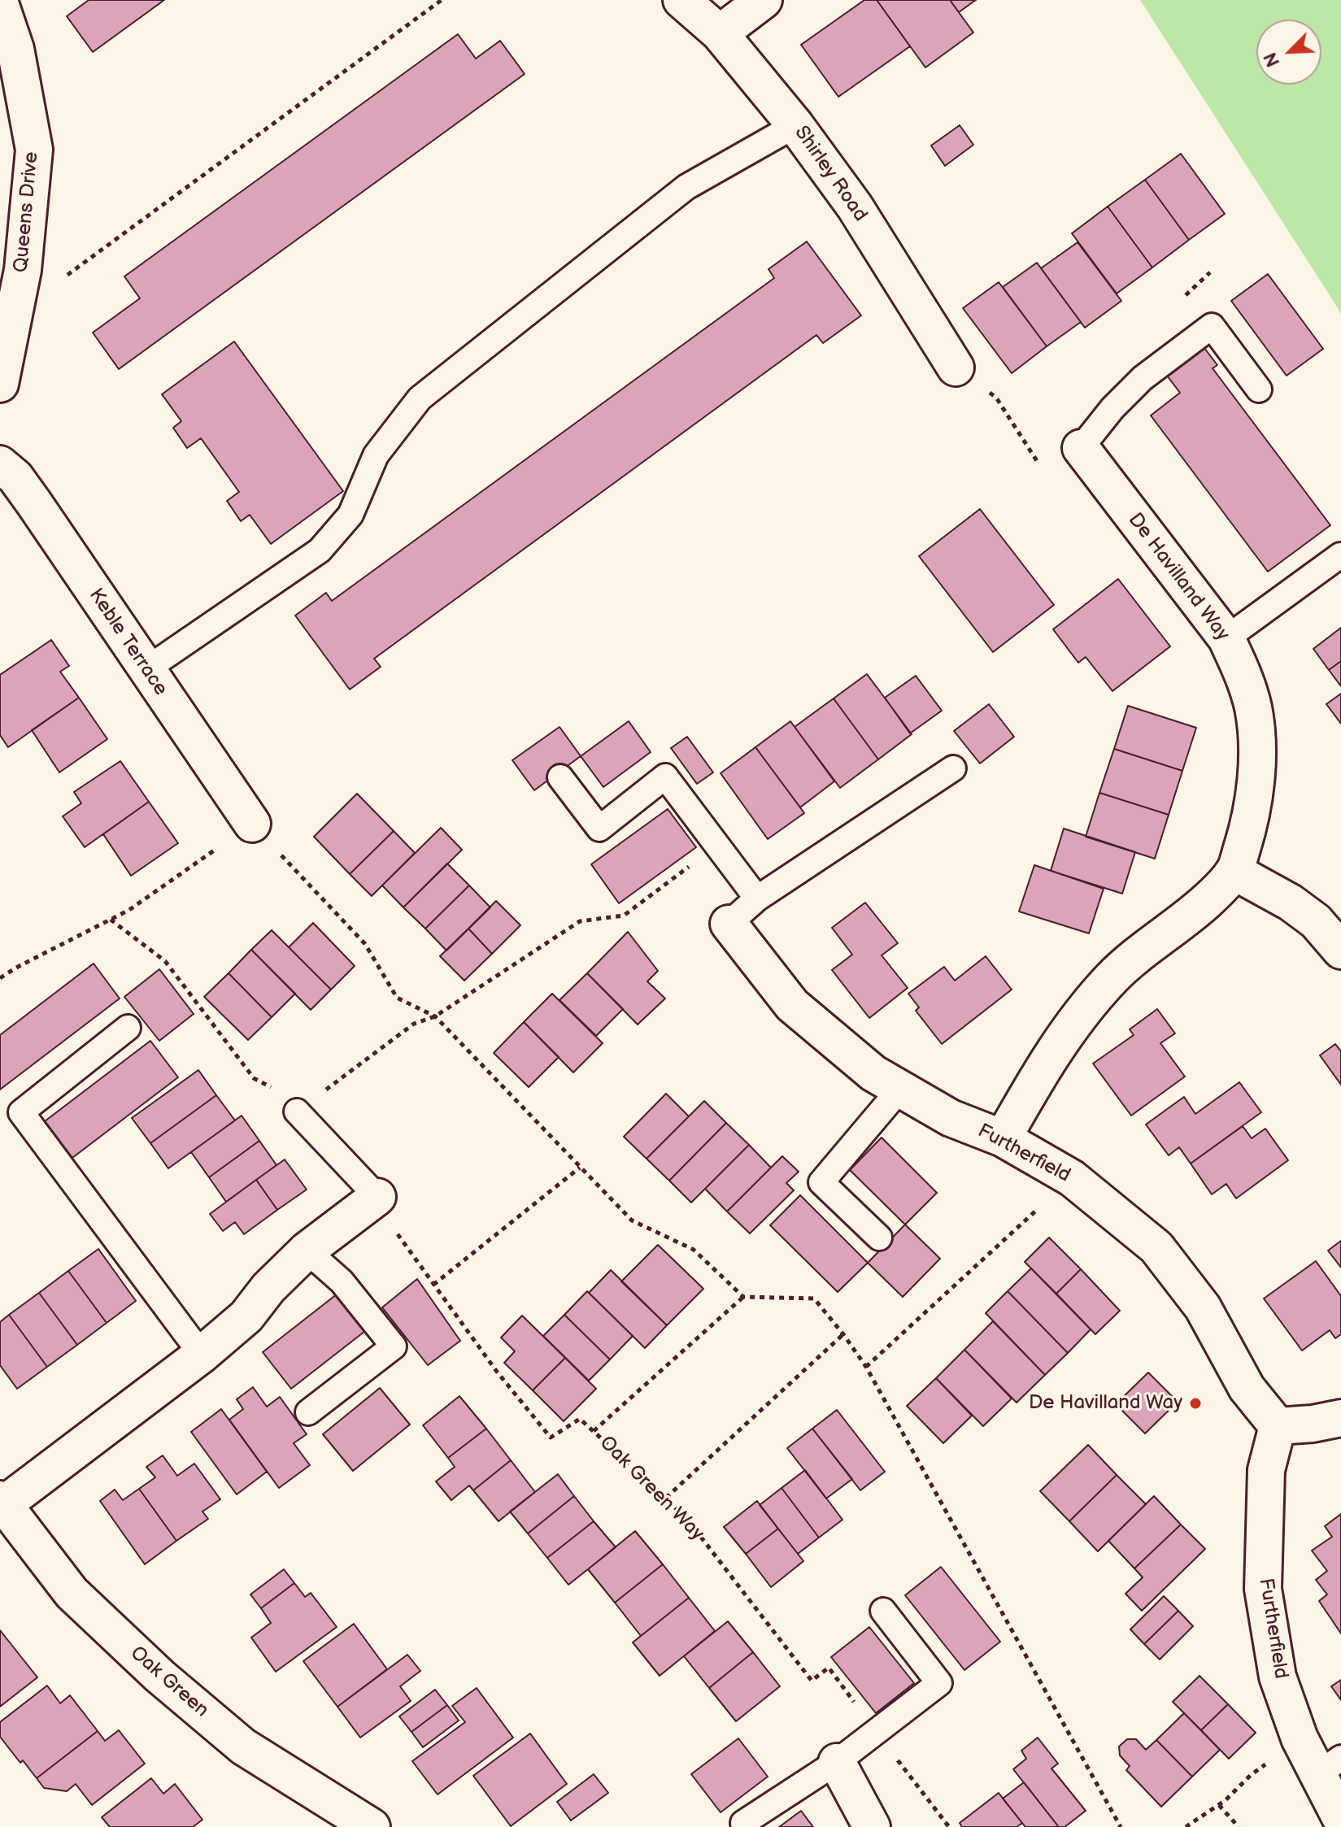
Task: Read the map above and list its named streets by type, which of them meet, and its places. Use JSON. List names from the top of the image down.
{
  "streets": {
    "street": [
      "Shirley Road",
      "Queens Drive",
      "De Havilland Way",
      "Keble Terrace",
      "Furtherfield",
      "Oak Green"
    ],
    "path": ["Oak Green Way"]
  },
  "crossings": [
    ["De Havilland Way", "Furtherfield"]
  ],
  "places": ["De Havilland Way"],
  "north": "bottom left"
}
